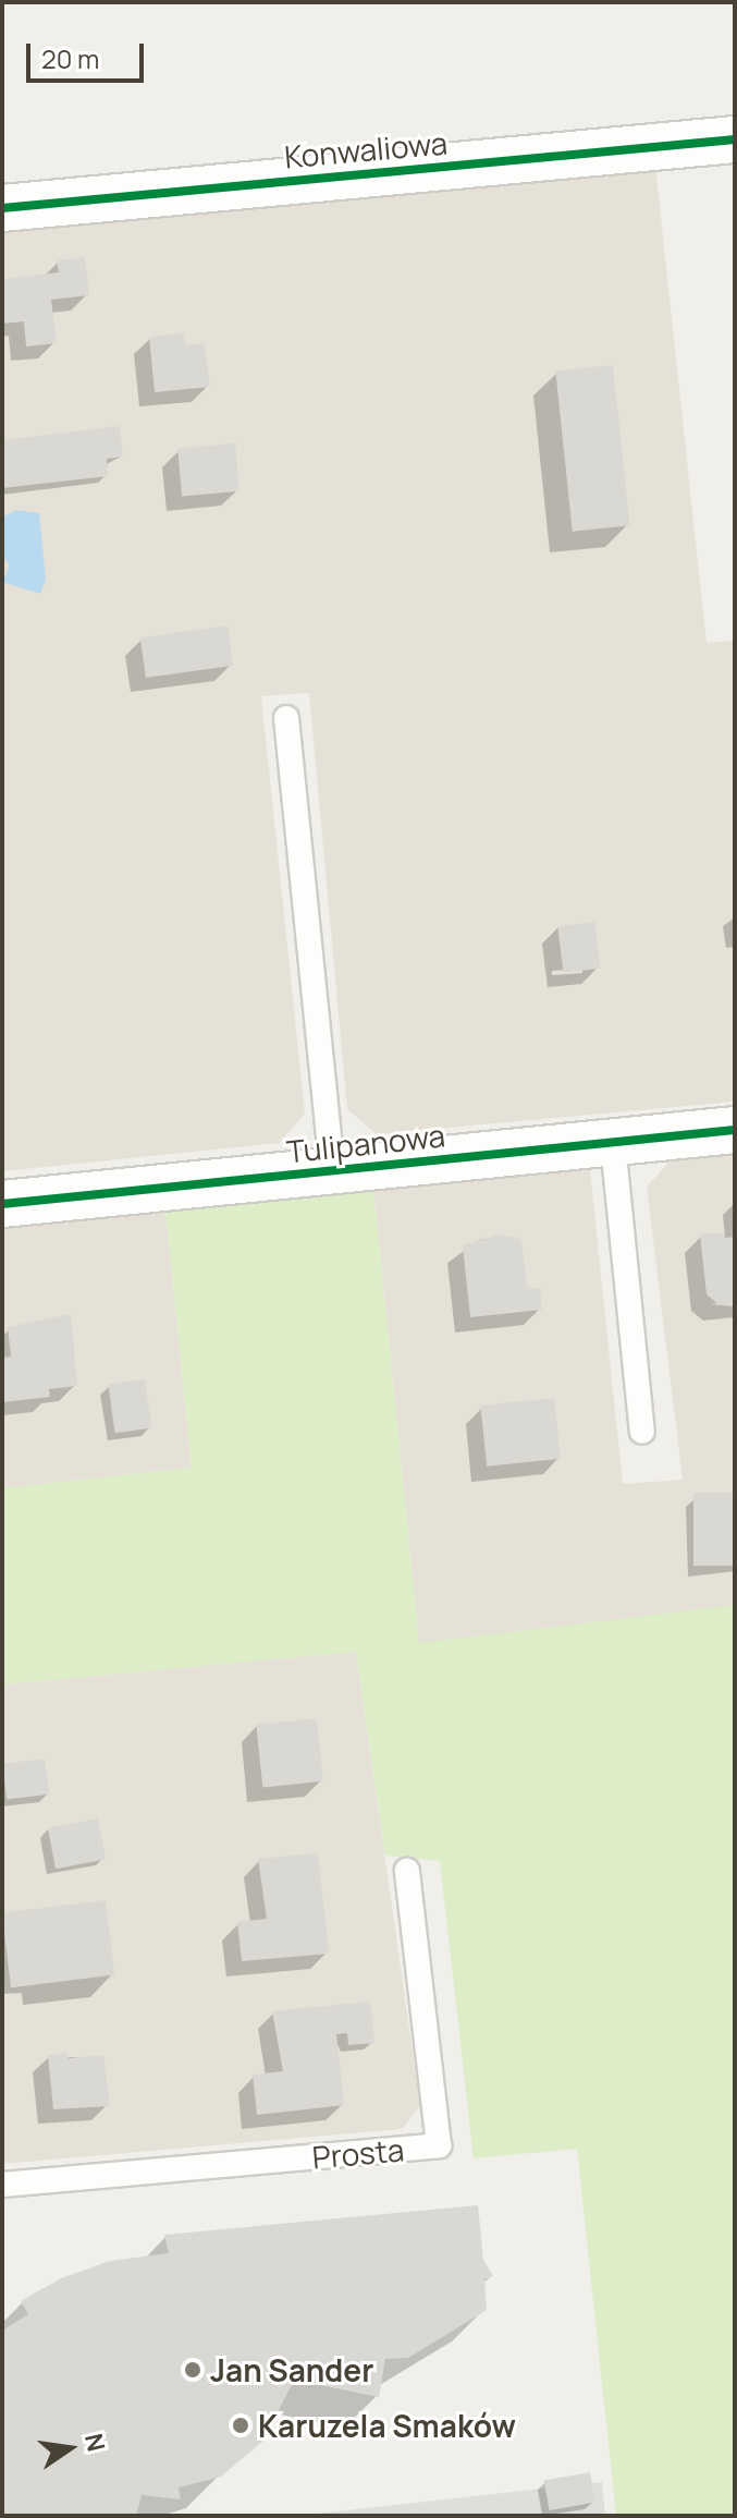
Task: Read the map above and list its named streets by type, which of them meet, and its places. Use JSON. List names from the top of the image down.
{
  "streets": {
    "street": ["Konwaliowa", "Tulipanowa"],
    "lane": ["Prosta"]
  },
  "places": ["Jan Sander", "Karuzela Smaków"],
  "scale_bar": "20 m",
  "north": "right"
}
